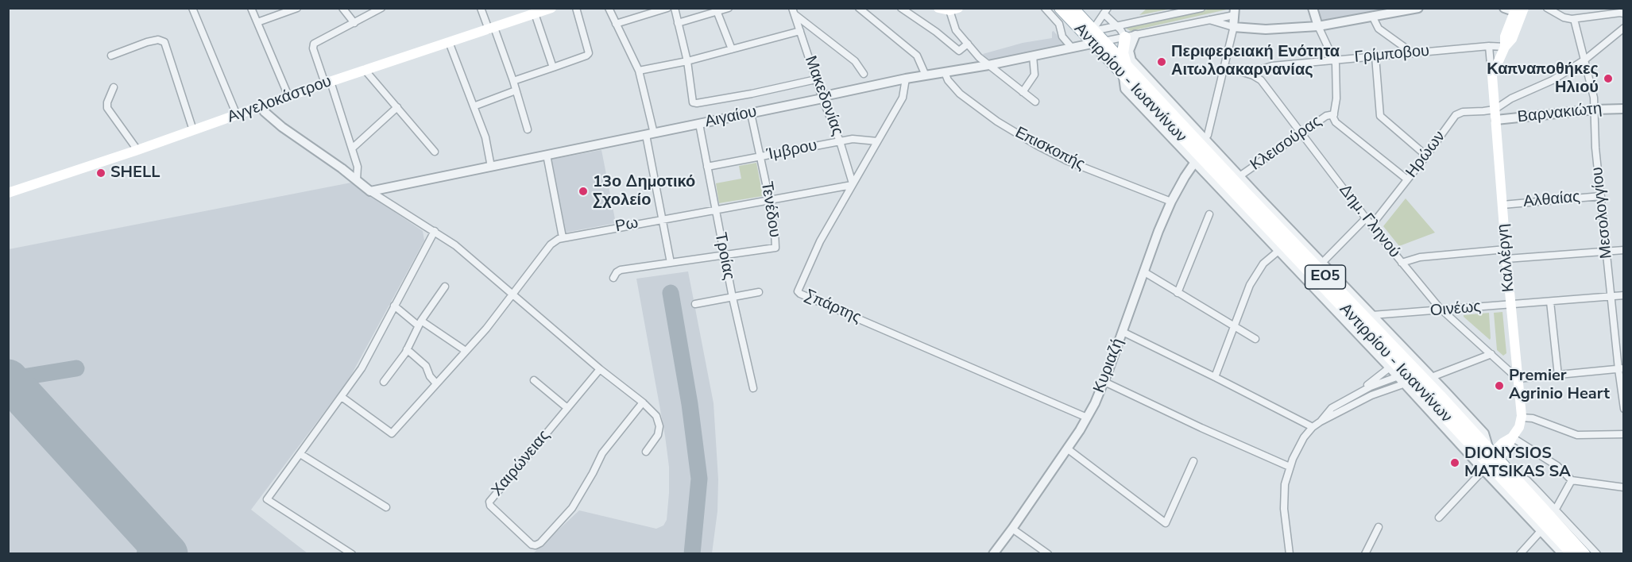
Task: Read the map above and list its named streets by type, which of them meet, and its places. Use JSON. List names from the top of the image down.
{
  "streets": {
    "main road": [
      "Αντιρρίου - Ιωαννίνων",
      "Αγγελοκάστρου",
      "Καλλέργη",
      "ΕΟ5"
    ],
    "street": [
      "Γρίμποβου",
      "Μακεδονίας",
      "Βαρνακιώτη",
      "Αιγαίου",
      "Κλεισούρας",
      "Επισκοπής",
      "Ίμβρου",
      "Ηρώων",
      "Αλθαίας",
      "Τενέδου",
      "Μεσολογγίου",
      "Δημ. Γληνού",
      "Ρω",
      "Τροίας",
      "Σπάρτης",
      "Οινέως",
      "Κυριαζή",
      "Χαιρώνειας"
    ]
  },
  "crossings": [
    ["Γρίμποβου", "Δημ. Γληνού"],
    ["Αντιρρίου - Ιωαννίνων", "Αιγαίου"],
    ["Μακεδονίας", "Αιγαίου"],
    ["Μακεδονίας", "Ίμβρου"],
    ["Μακεδονίας", "Ρω"],
    ["Μακεδονίας", "Σπάρτης"],
    ["Βαρνακιώτη", "Μεσολογγίου"],
    ["Βαρνακιώτη", "Καλλέργη"],
    ["Αιγαίου", "Επισκοπής"],
    ["Αιγαίου", "Τενέδου"],
    ["Αιγαίου", "Τροίας"],
    ["Αιγαίου", "Σπάρτης"],
    ["Κλεισούρας", "Δημ. Γληνού"],
    ["Επισκοπής", "Κυριαζή"],
    ["Ίμβρου", "Τενέδου"],
    ["Ίμβρου", "Τροίας"],
    ["Ίμβρου", "Σπάρτης"],
    ["Ηρώων", "Δημ. Γληνού"],
    ["Ηρώων", "Καλλέργη"],
    ["Αλθαίας", "Μεσολογγίου"],
    ["Αλθαίας", "Καλλέργη"],
    ["Τενέδου", "Ρω"],
    ["Τενέδου", "Τροίας"],
    ["Μεσολογγίου", "Οινέως"],
    ["Δημ. Γληνού", "Καλλέργη"],
    ["Δημ. Γληνού", "Οινέως"],
    ["Ρω", "Τροίας"],
    ["Ρω", "Σπάρτης"],
    ["Καλλέργη", "Οινέως"],
    ["Σπάρτης", "Κυριαζή"]
  ],
  "places": [
    "Περιφερειακή Ενότητα Αιτωλοακαρνανίας",
    "Καπναποθήκες Ηλιού",
    "SHELL",
    "13ο Δημοτικό Σχολείο",
    "Premier Agrinio Heart",
    "DIONYSIOS MATSIKAS SA"
  ]
}
